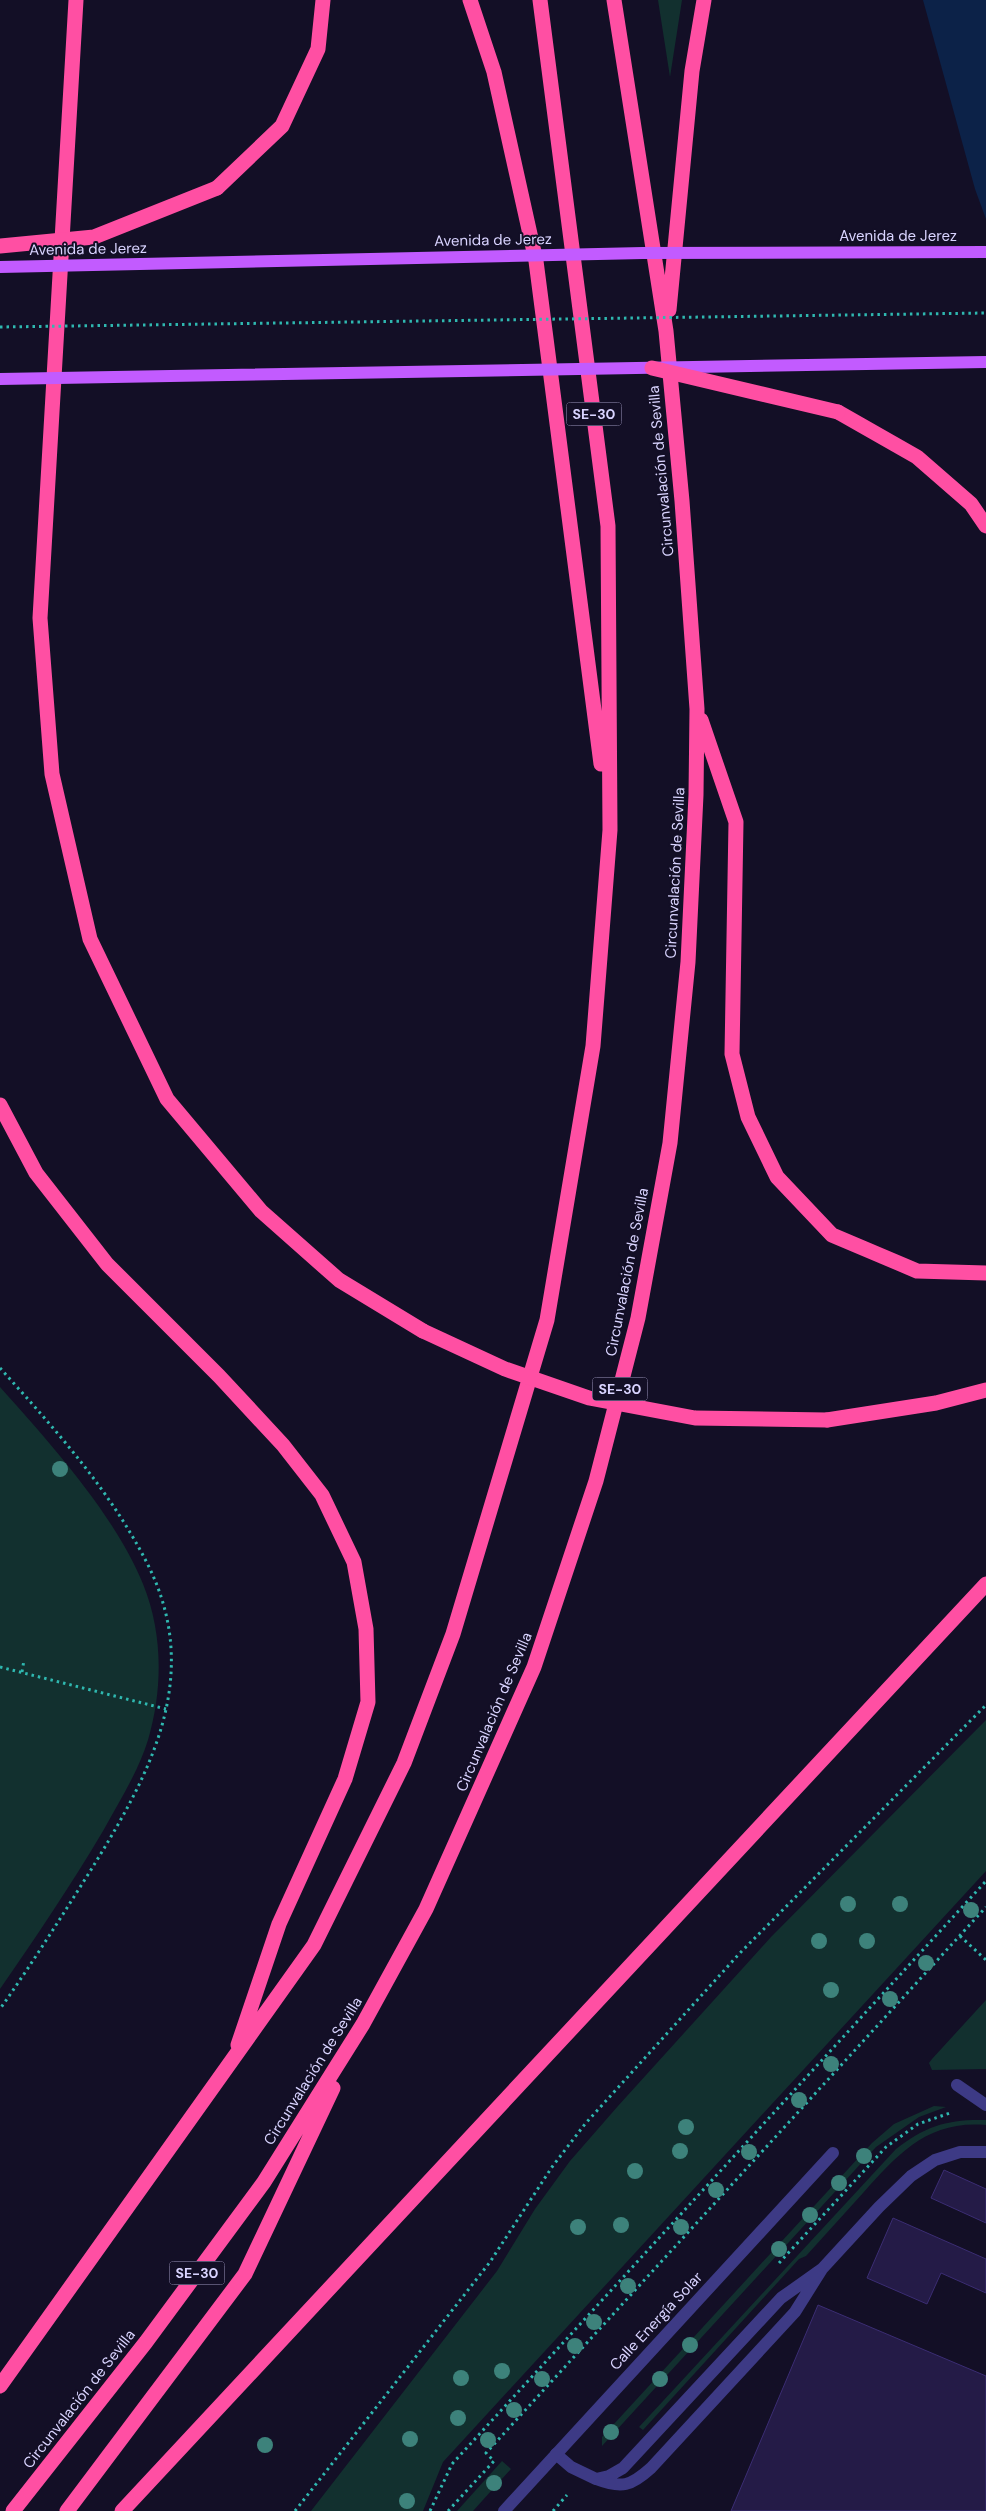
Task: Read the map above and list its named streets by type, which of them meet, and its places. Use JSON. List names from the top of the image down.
{
  "streets": {
    "highway": ["SE-30", "Circunvalación de Sevilla"],
    "main road": ["Avenida de Jerez"],
    "street": ["Calle Energía Solar"]
  }
}
